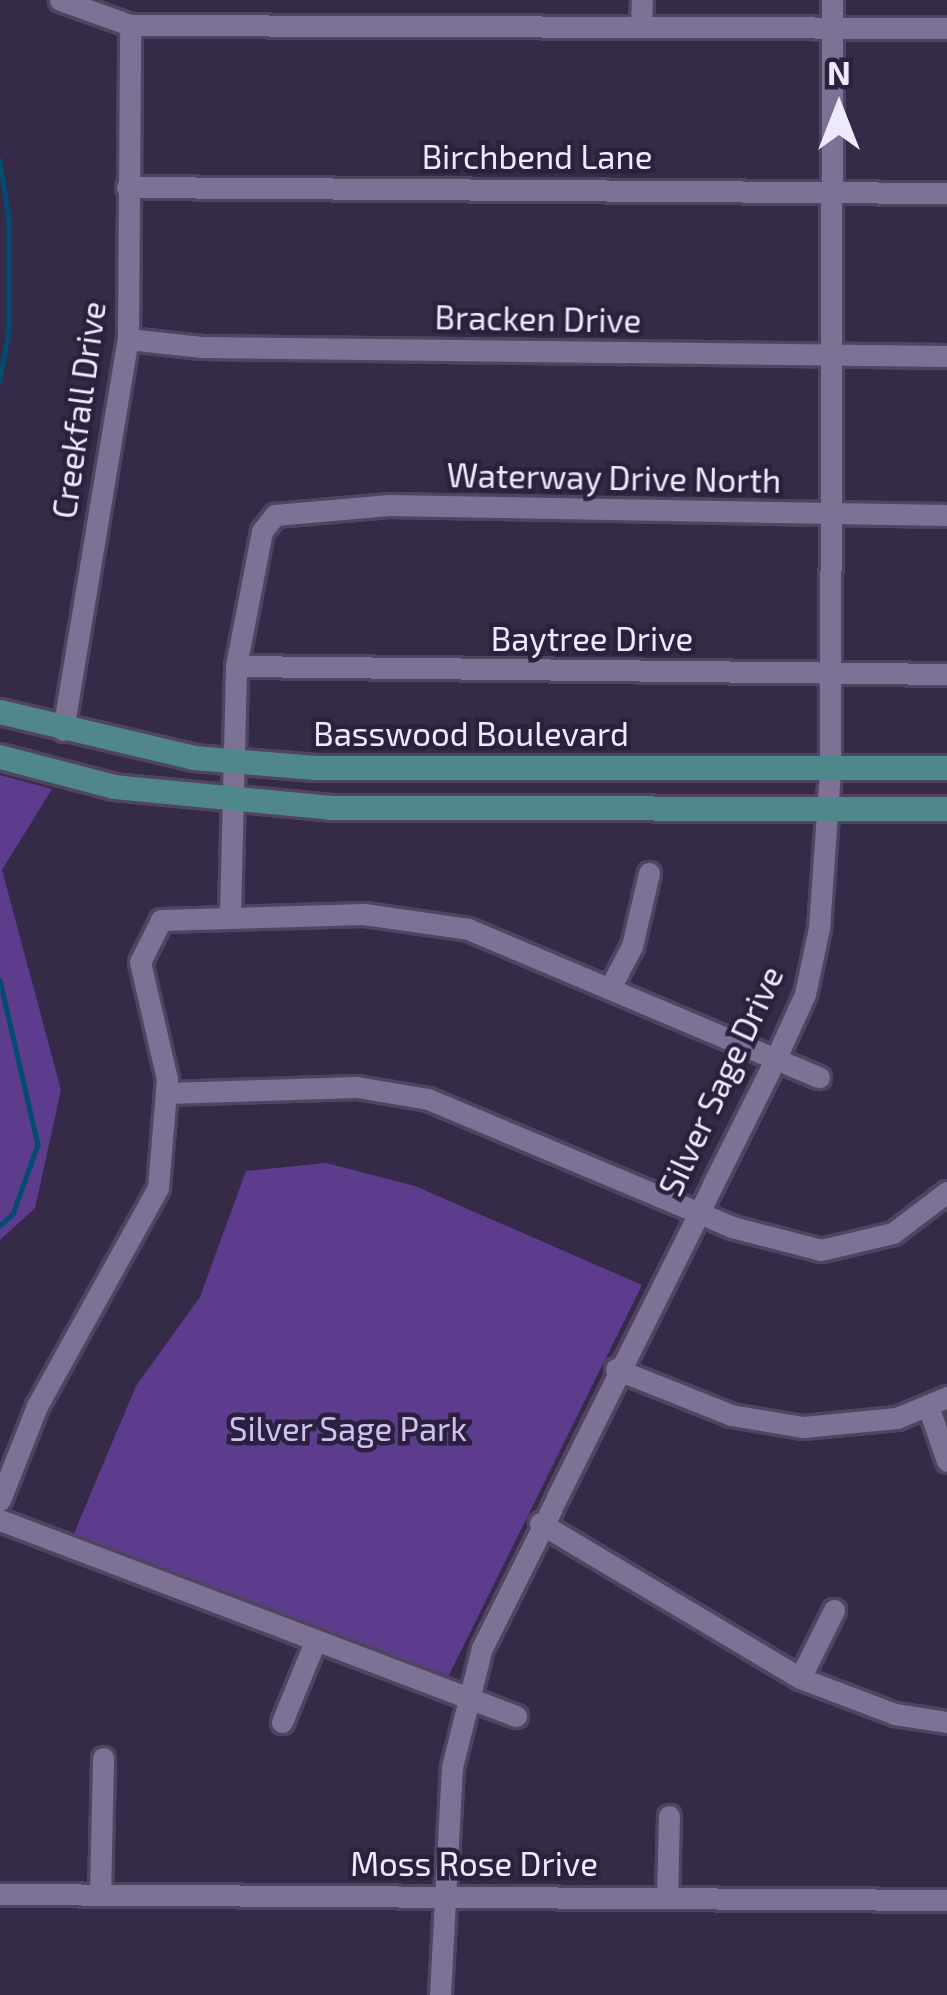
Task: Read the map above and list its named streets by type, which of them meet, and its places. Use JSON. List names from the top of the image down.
{
  "streets": {
    "main road": ["Basswood Boulevard"],
    "street": [
      "Birchbend Lane",
      "Bracken Drive",
      "Creekfall Drive",
      "Waterway Drive North",
      "Baytree Drive",
      "Silver Sage Drive",
      "Moss Rose Drive"
    ]
  },
  "crossings": [
    ["Birchbend Lane", "Creekfall Drive"],
    ["Birchbend Lane", "Silver Sage Drive"],
    ["Bracken Drive", "Creekfall Drive"],
    ["Bracken Drive", "Silver Sage Drive"],
    ["Creekfall Drive", "Basswood Boulevard"],
    ["Waterway Drive North", "Baytree Drive"],
    ["Waterway Drive North", "Silver Sage Drive"],
    ["Baytree Drive", "Silver Sage Drive"],
    ["Basswood Boulevard", "Silver Sage Drive"],
    ["Silver Sage Drive", "Moss Rose Drive"]
  ],
  "parks": ["Silver Sage Park"],
  "north": "top"
}
